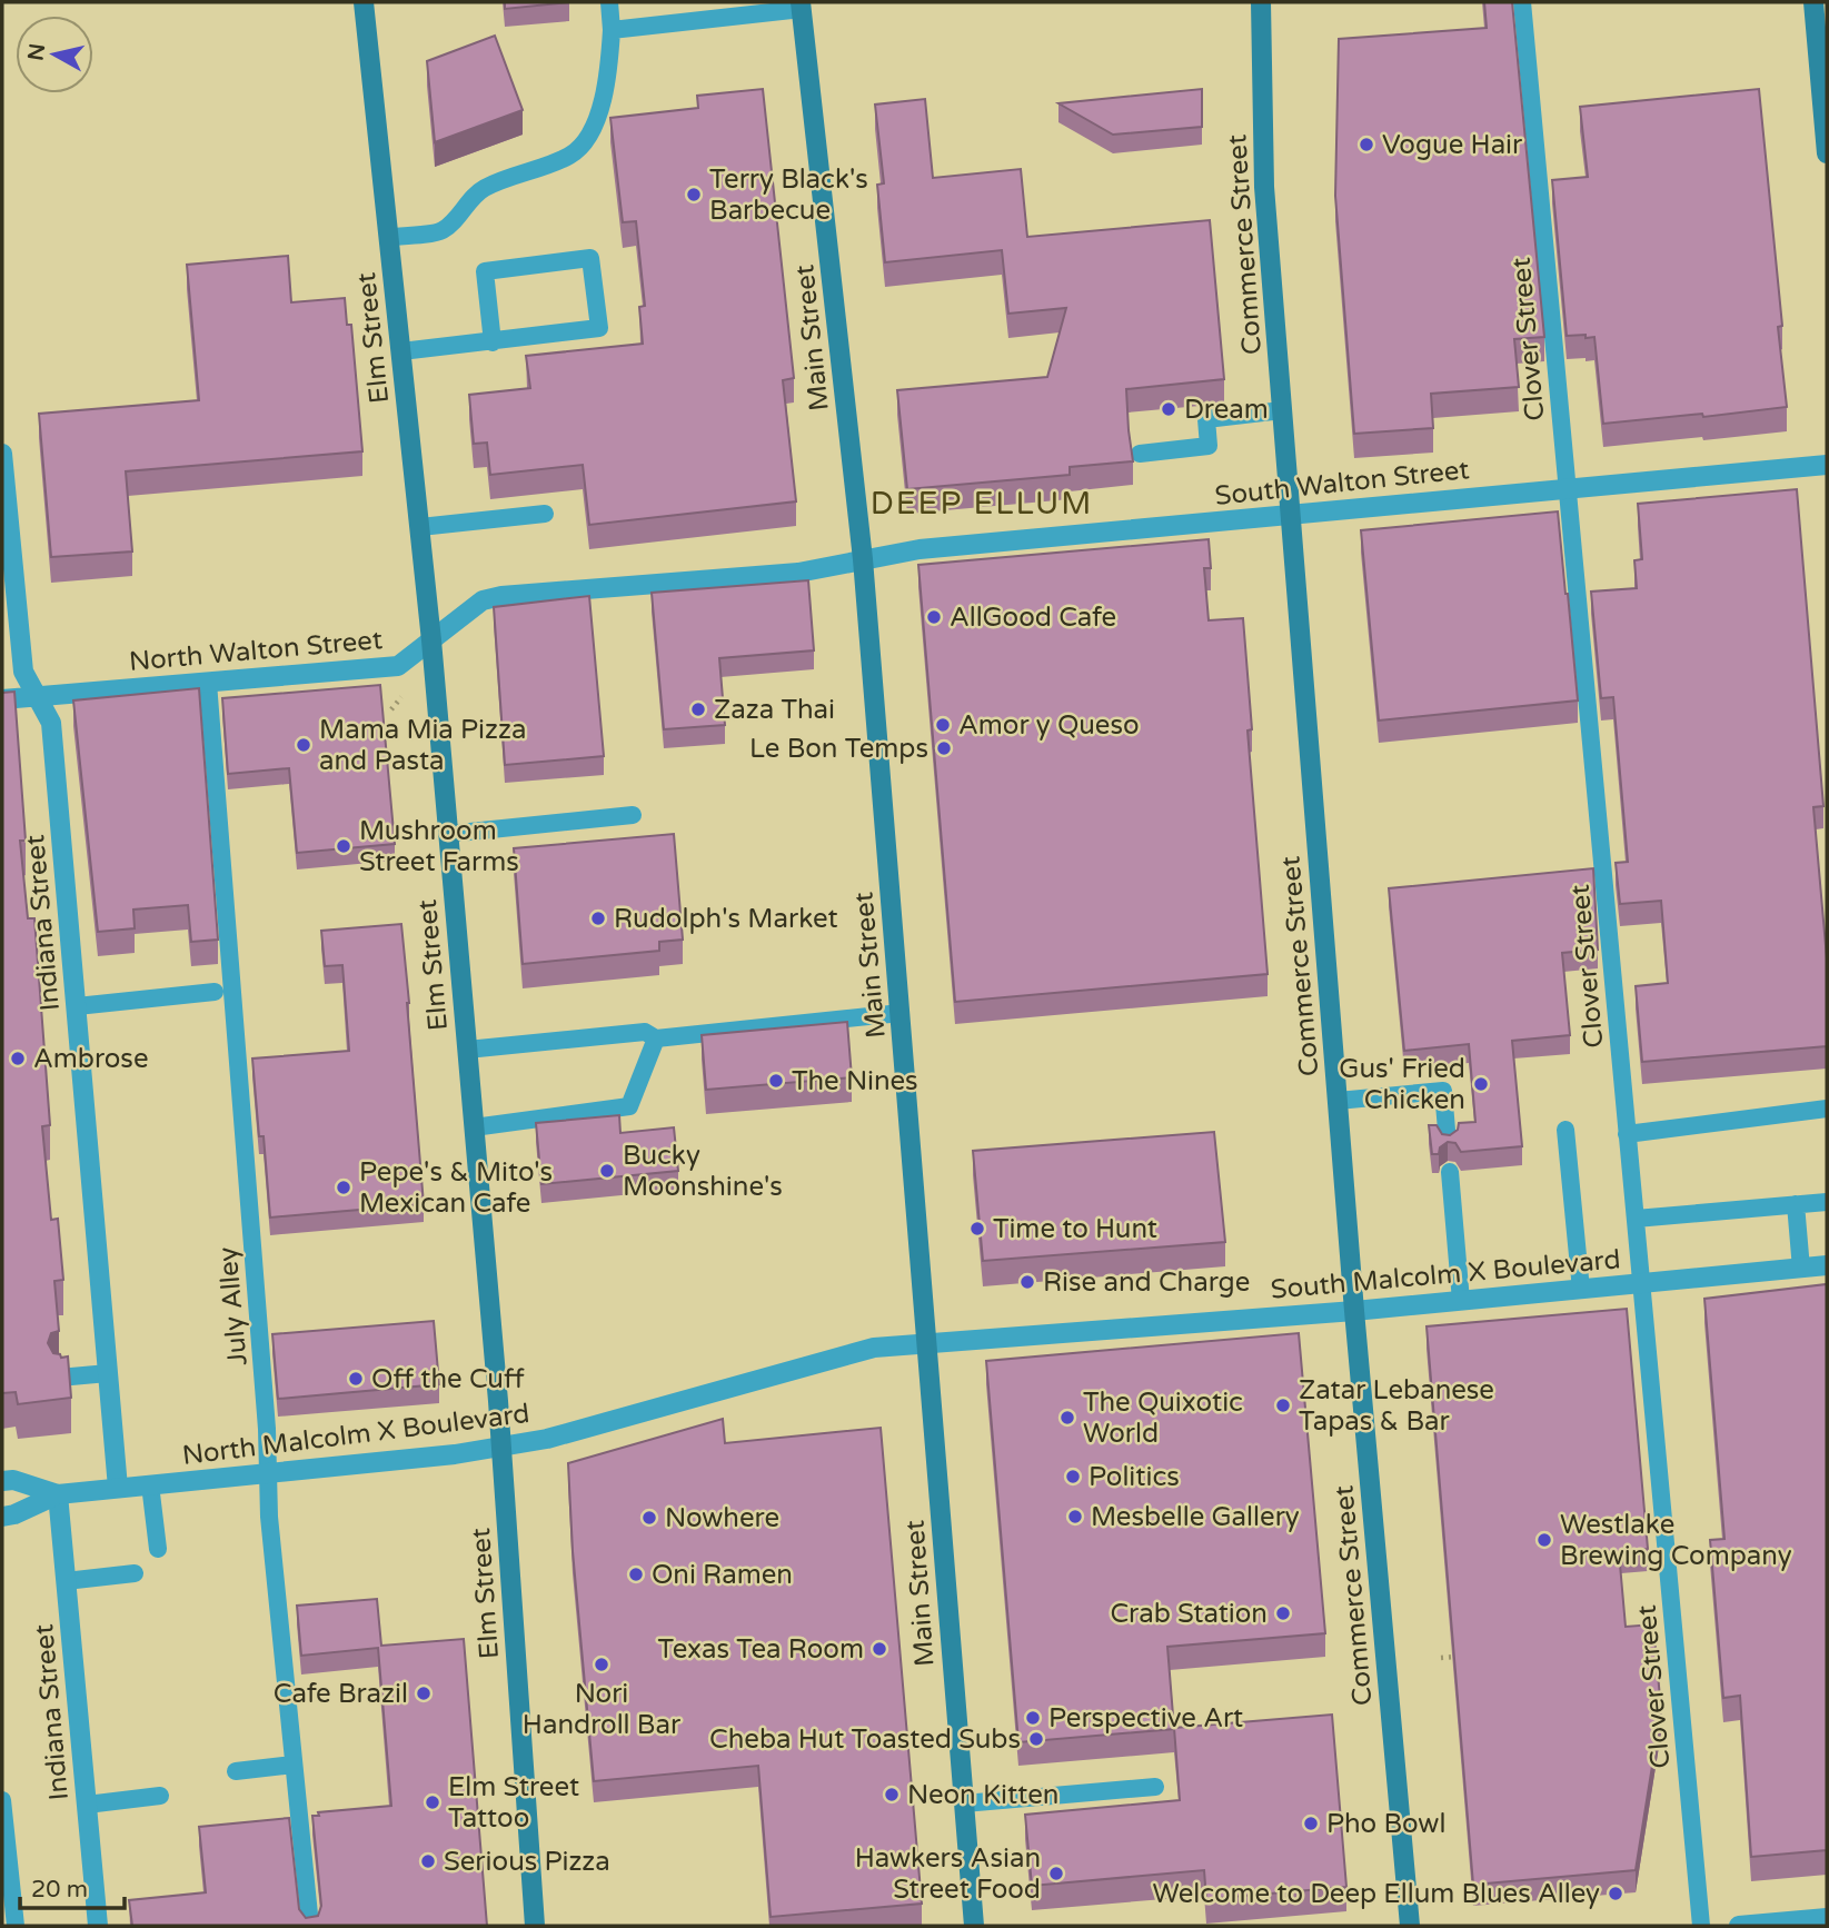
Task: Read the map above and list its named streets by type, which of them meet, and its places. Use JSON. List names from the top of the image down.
{
  "streets": {
    "main road": ["Commerce Street", "Elm Street", "Main Street"],
    "street": [
      "South Walton Street",
      "North Walton Street",
      "Indiana Street",
      "South Malcolm X Boulevard",
      "North Malcolm X Boulevard"
    ],
    "lane": ["Clover Street", "July Alley"]
  },
  "crossings": [
    ["Commerce Street", "South Walton Street"],
    ["Commerce Street", "South Malcolm X Boulevard"],
    ["Elm Street", "North Walton Street"],
    ["Elm Street", "North Malcolm X Boulevard"],
    ["Main Street", "South Walton Street"],
    ["Main Street", "North Walton Street"],
    ["Main Street", "South Malcolm X Boulevard"],
    ["Main Street", "North Malcolm X Boulevard"],
    ["Clover Street", "South Walton Street"],
    ["Clover Street", "South Malcolm X Boulevard"],
    ["South Walton Street", "North Walton Street"],
    ["North Walton Street", "Indiana Street"],
    ["North Walton Street", "July Alley"],
    ["Indiana Street", "North Malcolm X Boulevard"],
    ["South Malcolm X Boulevard", "North Malcolm X Boulevard"],
    ["July Alley", "North Malcolm X Boulevard"]
  ],
  "districts": ["DEEP ELLUM"],
  "places": [
    "Vogue Hair",
    "Terry Black's Barbecue",
    "Dream",
    "AllGood Cafe",
    "Zaza Thai",
    "Amor y Queso",
    "Mama Mia Pizza and Pasta",
    "Le Bon Temps",
    "Mushroom Street Farms",
    "Rudolph's Market",
    "Ambrose",
    "The Nines",
    "Gus' Fried Chicken",
    "Bucky Moonshine's",
    "Pepe's & Mito's Mexican Cafe",
    "Time to Hunt",
    "Rise and Charge",
    "Off the Cuff",
    "Zatar Lebanese Tapas & Bar",
    "The Quixotic World",
    "Politics",
    "Mesbelle Gallery",
    "Nowhere",
    "Westlake Brewing Company",
    "Oni Ramen",
    "Crab Station",
    "Texas Tea Room",
    "Nori Handroll Bar",
    "Cafe Brazil",
    "Perspective Art",
    "Cheba Hut Toasted Subs",
    "Neon Kitten",
    "Elm Street Tattoo",
    "Pho Bowl",
    "Serious Pizza",
    "Hawkers Asian Street Food",
    "Welcome to Deep Ellum Blues Alley"
  ],
  "scale_bar": "20 m",
  "north": "left"
}
